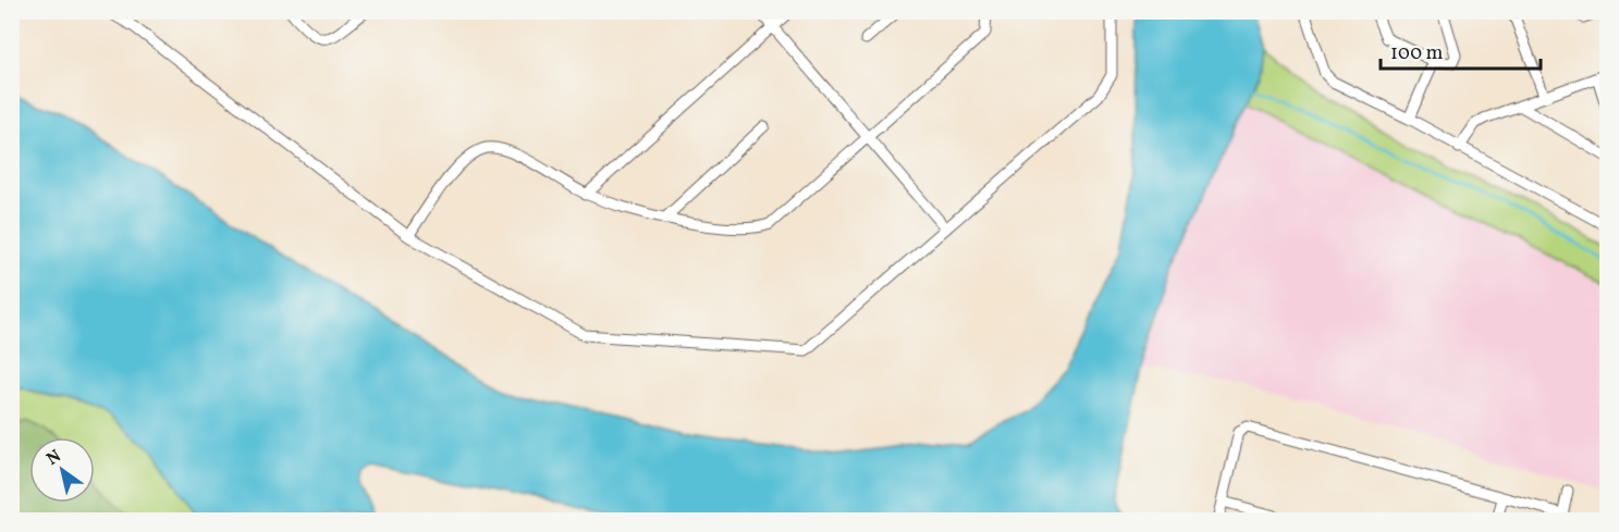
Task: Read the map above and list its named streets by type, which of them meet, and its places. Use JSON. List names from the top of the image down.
{
  "scale_bar": "100 m",
  "north": "top left"
}
